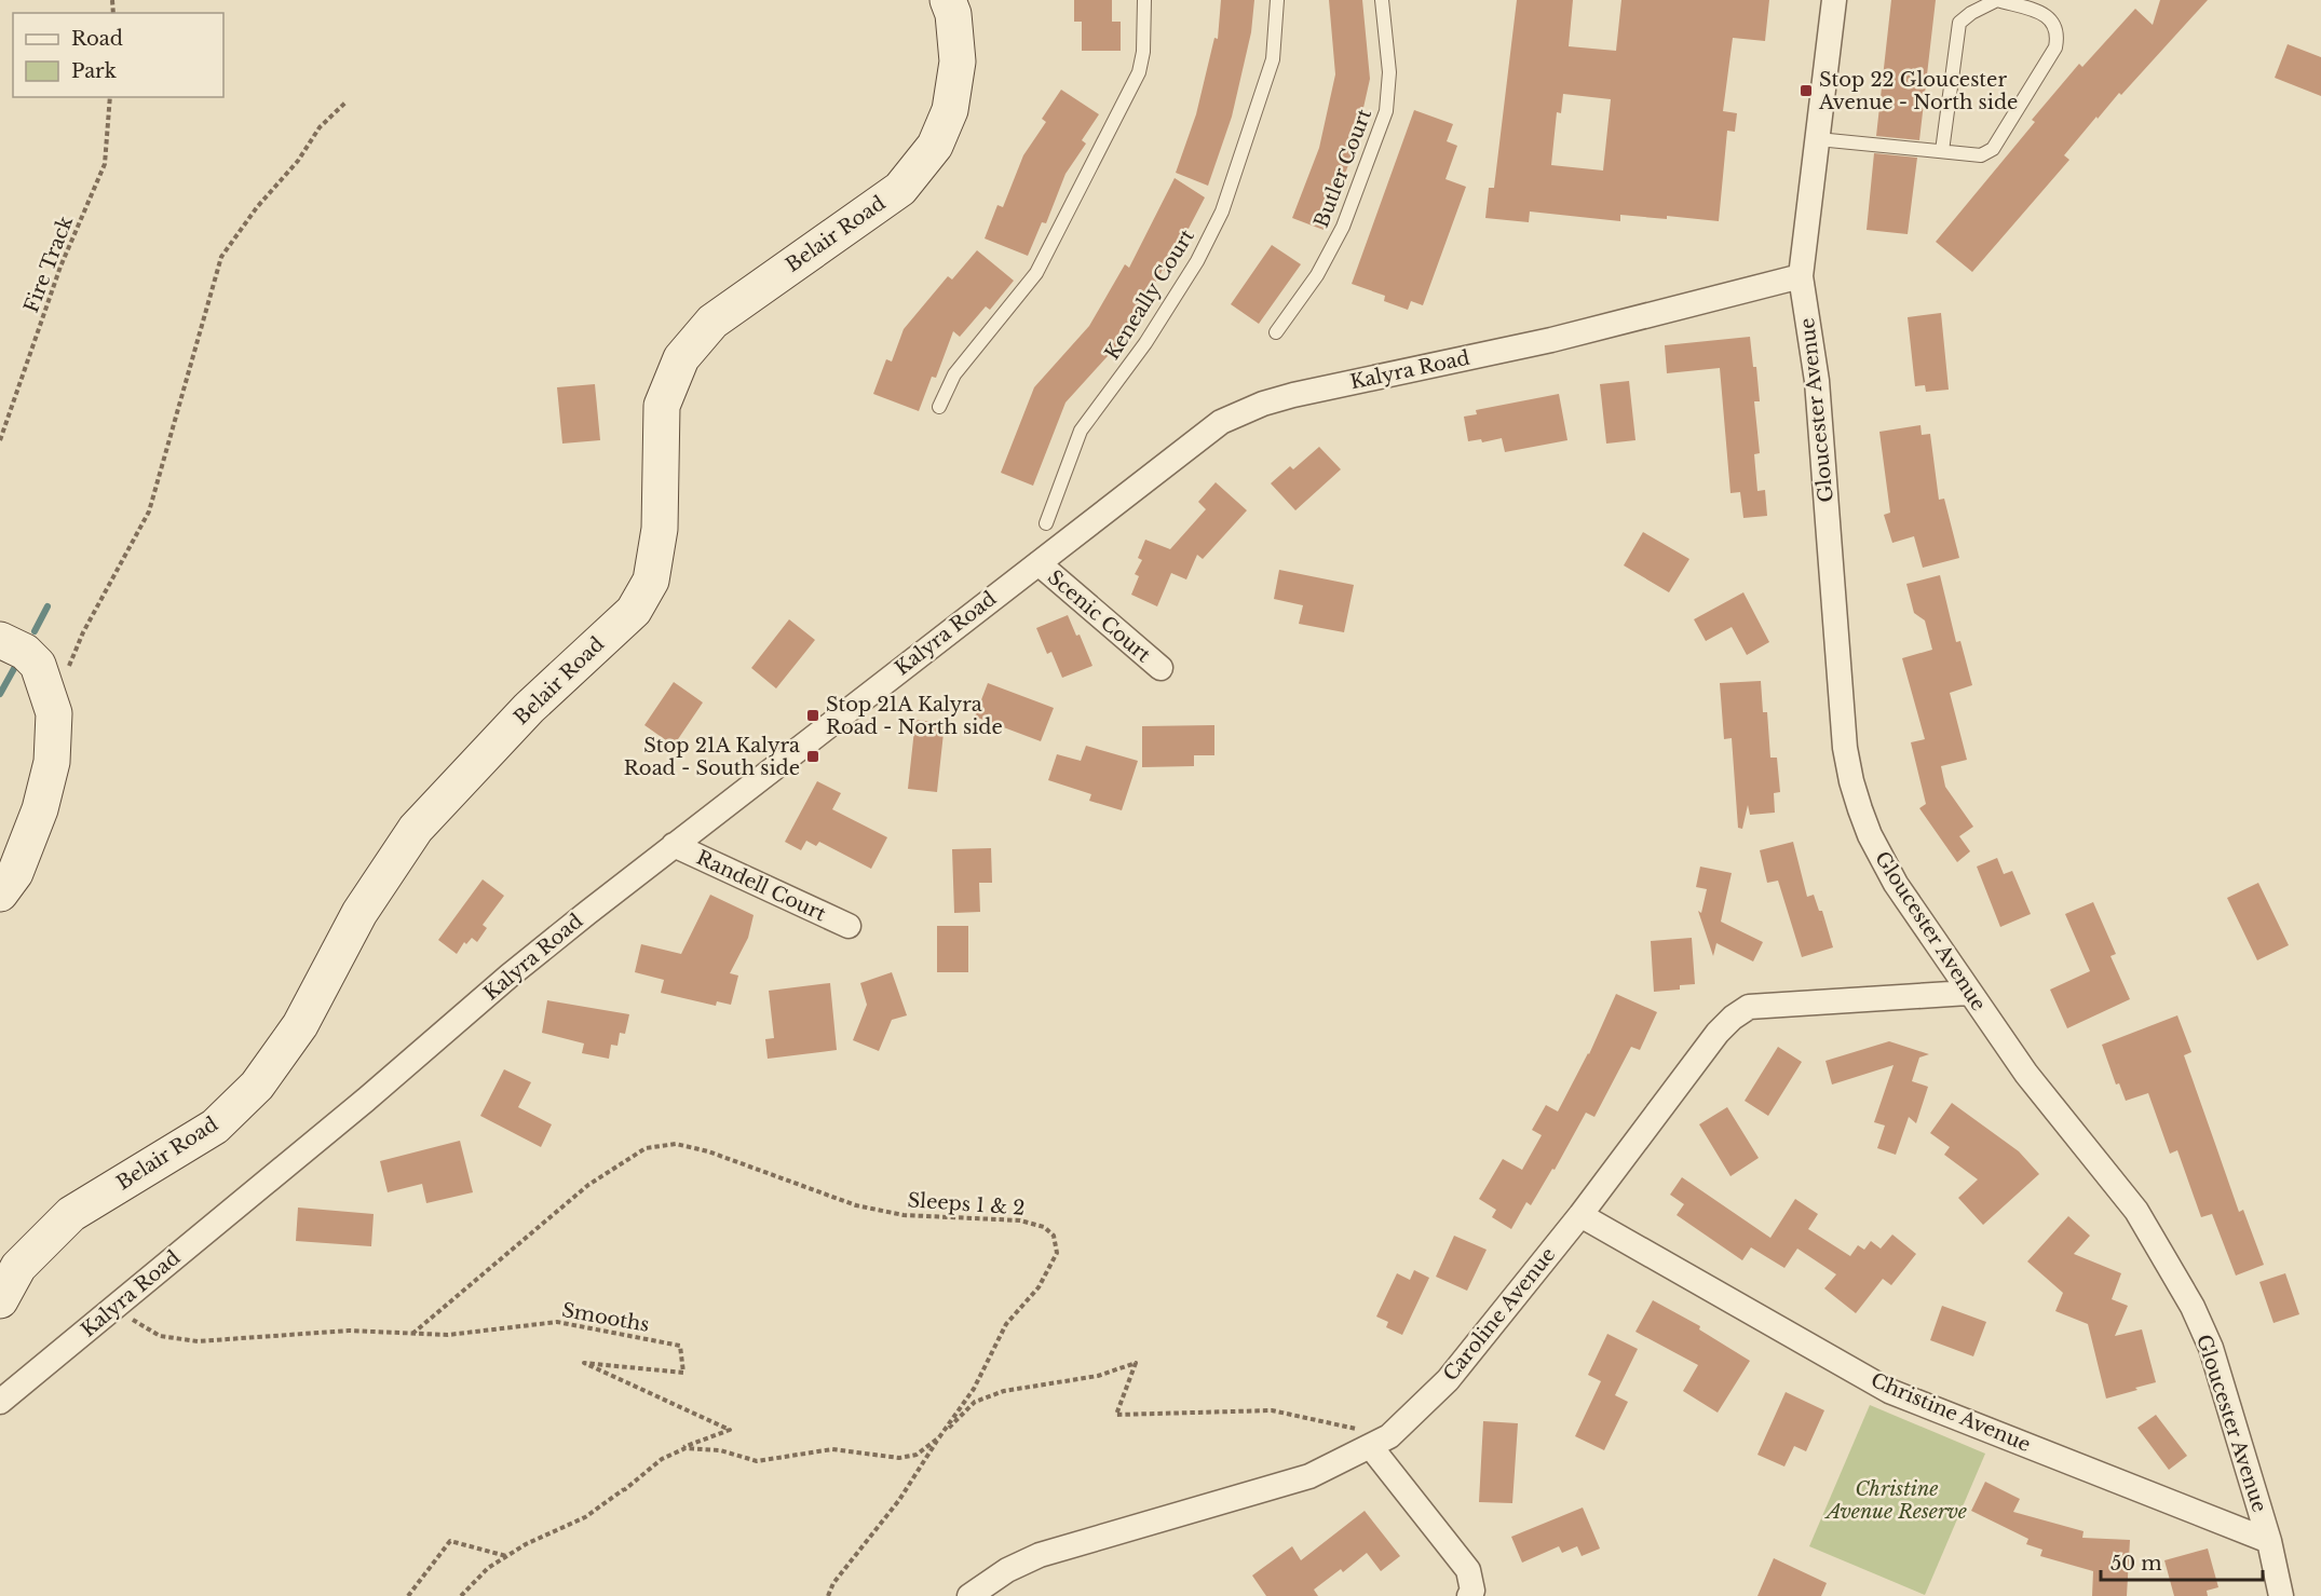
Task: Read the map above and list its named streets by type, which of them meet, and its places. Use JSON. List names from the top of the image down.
{
  "streets": {
    "main road": ["Belair Road"],
    "street": [
      "Kalyra Road",
      "Gloucester Avenue",
      "Scenic Court",
      "Randell Court",
      "Caroline Avenue",
      "Christine Avenue"
    ],
    "lane": ["Butler Court", "Keneally Court"],
    "path": ["Fire Track", "Sleeps 1 & 2", "Smooths"]
  },
  "crossings": [
    ["Kalyra Road", "Gloucester Avenue"],
    ["Kalyra Road", "Scenic Court"],
    ["Kalyra Road", "Randell Court"],
    ["Kalyra Road", "Smooths"],
    ["Gloucester Avenue", "Caroline Avenue"],
    ["Gloucester Avenue", "Christine Avenue"],
    ["Sleeps 1 & 2", "Smooths"],
    ["Caroline Avenue", "Christine Avenue"]
  ],
  "parks": ["Christine Avenue Reserve"],
  "places": {
    "transit": ["Stop 22 Gloucester Avenue - North side", "Stop 21A Kalyra Road - North side", "Stop 21A Kalyra Road - South side"]
  },
  "legend": ["Road", "Park"],
  "scale_bar": "50 m"
}
